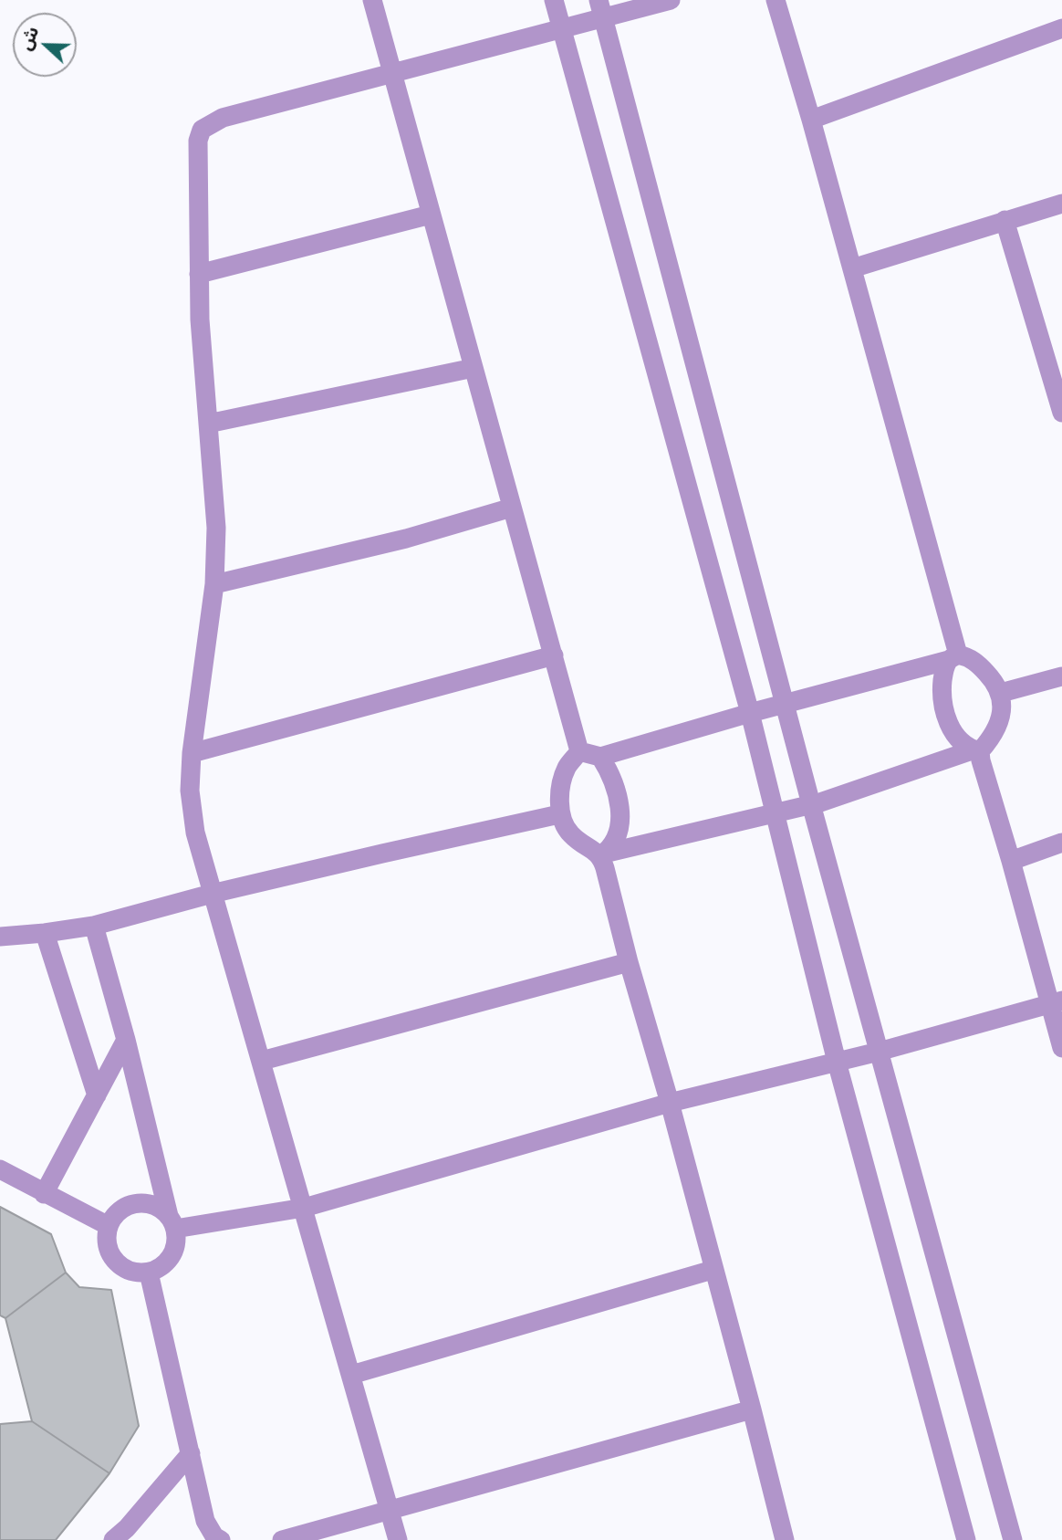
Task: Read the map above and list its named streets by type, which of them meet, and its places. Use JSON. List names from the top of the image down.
{
  "north": "left"
}
